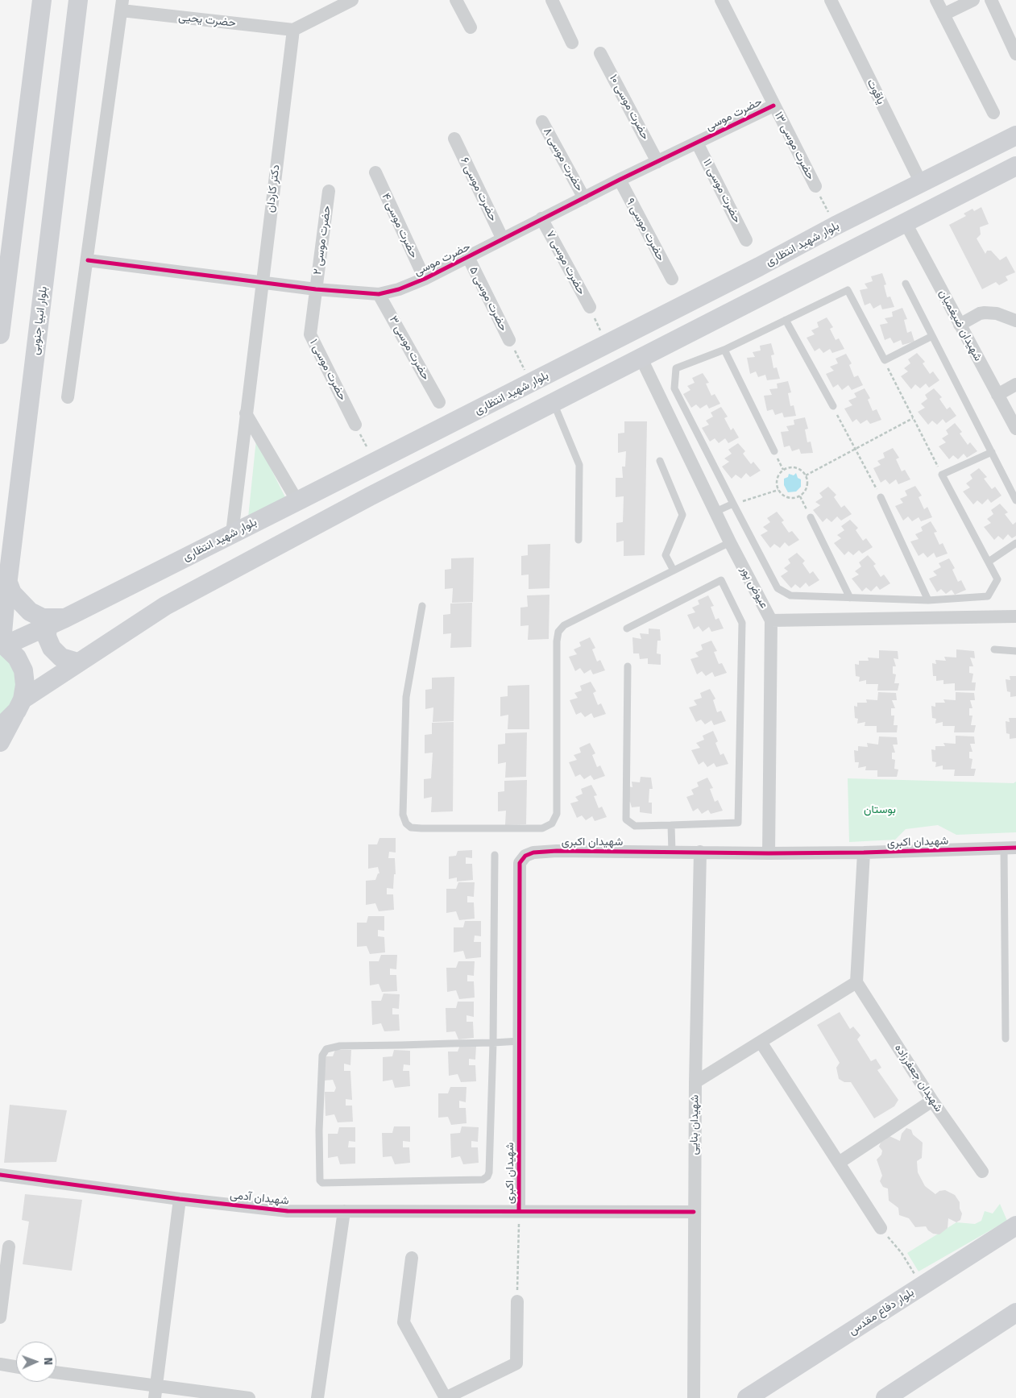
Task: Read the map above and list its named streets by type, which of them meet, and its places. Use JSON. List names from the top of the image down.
{
  "streets": {
    "main road": ["بلوار شهید انتظاری", "بلوار انبیا جنوبی", "بلوار دفاع مقدس"],
    "street": [
      "حضرت یحیی",
      "یاقوت",
      "حضرت موسی ۱۰",
      "حضرت موسی",
      "حضرت موسی ۱۳",
      "حضرت موسی ۸",
      "دکتر کاردان",
      "حضرت موسی ۶",
      "حضرت موسی ۱۱",
      "حضرت موسی ۴",
      "حضرت موسی ۹",
      "حضرت موسی ۲",
      "حضرت موسی ۷",
      "حضرت موسی ۵",
      "شهیدان ضیغمیان",
      "حضرت موسی ۳",
      "حضرت موسی ۱",
      "عیوض پور",
      "شهیدان اکبری",
      "شهیدان جعفرزاده",
      "شهیدان بنایی",
      "شهیدان آدمی"
    ]
  },
  "crossings": [
    ["حضرت یحیی", "دکتر کاردان"],
    ["یاقوت", "بلوار شهید انتظاری"],
    ["حضرت موسی ۱۰", "حضرت موسی"],
    ["حضرت موسی", "حضرت موسی ۱۳"],
    ["حضرت موسی", "حضرت موسی ۸"],
    ["حضرت موسی", "دکتر کاردان"],
    ["حضرت موسی", "حضرت موسی ۶"],
    ["حضرت موسی", "حضرت موسی ۱۱"],
    ["حضرت موسی", "حضرت موسی ۴"],
    ["حضرت موسی", "حضرت موسی ۹"],
    ["حضرت موسی", "حضرت موسی ۲"],
    ["حضرت موسی", "حضرت موسی ۷"],
    ["حضرت موسی", "حضرت موسی ۵"],
    ["حضرت موسی", "حضرت موسی ۳"],
    ["حضرت موسی", "حضرت موسی ۱"],
    ["دکتر کاردان", "بلوار شهید انتظاری"],
    ["حضرت موسی ۲", "حضرت موسی ۱"],
    ["بلوار شهید انتظاری", "بلوار انبیا جنوبی"],
    ["شهیدان اکبری", "شهیدان بنایی"],
    ["شهیدان اکبری", "شهیدان آدمی"],
    ["شهیدان بنایی", "شهیدان آدمی"]
  ],
  "parks": ["بوستان"],
  "north": "right"
}
